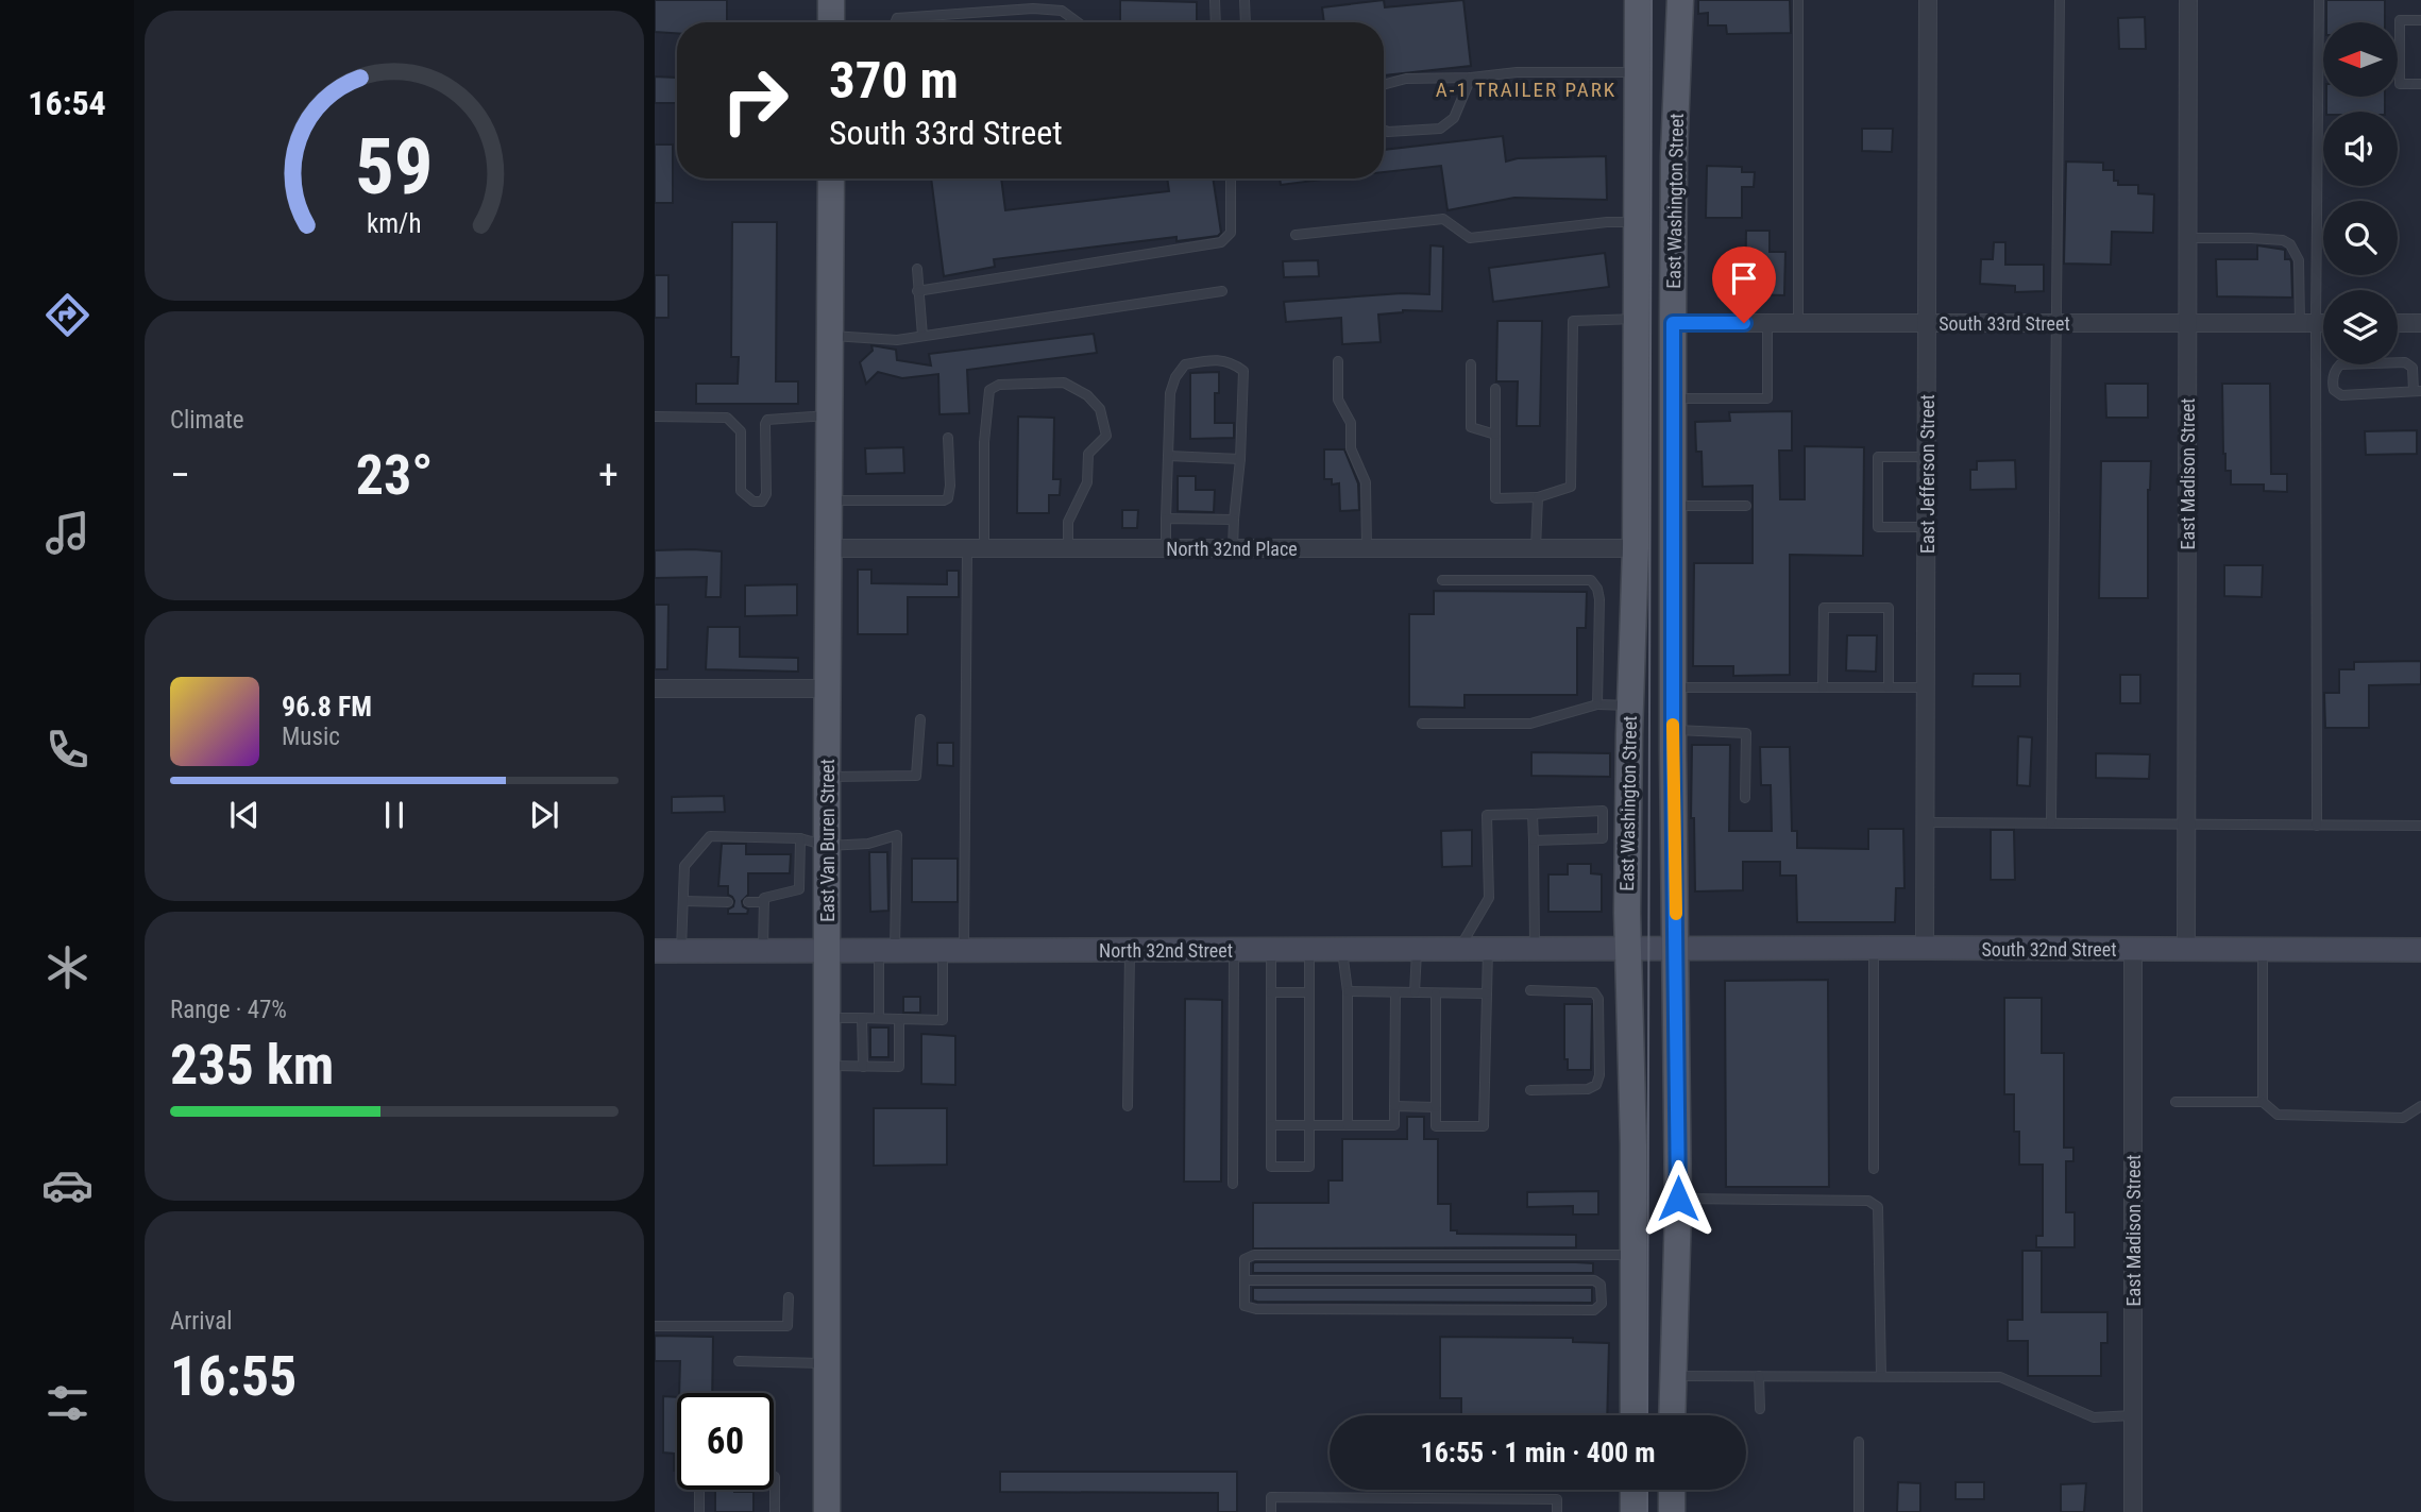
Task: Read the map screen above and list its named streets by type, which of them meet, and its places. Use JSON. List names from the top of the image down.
{
  "streets": {
    "main road": [
      "East Washington Street",
      "East Van Buren Street",
      "South 32nd Street",
      "North 32nd Street"
    ],
    "street": [
      "South 33rd Street",
      "East Jefferson Street",
      "East Madison Street",
      "North 32nd Place"
    ]
  },
  "crossings": [
    ["East Washington Street", "South 33rd Street"],
    ["East Washington Street", "North 32nd Place"],
    ["East Washington Street", "South 32nd Street"],
    ["East Washington Street", "North 32nd Street"],
    ["South 33rd Street", "East Jefferson Street"],
    ["South 33rd Street", "East Madison Street"],
    ["East Jefferson Street", "South 32nd Street"],
    ["East Madison Street", "South 32nd Street"],
    ["North 32nd Place", "East Van Buren Street"],
    ["East Van Buren Street", "North 32nd Street"],
    ["South 32nd Street", "North 32nd Street"]
  ],
  "districts": ["A-1 TRAILER PARK"],
  "north": "left",
  "page": {
    "tabs": "16:54",
    "turn": ["370 m", "South 33rd Street"],
    "tile": [
      "Climate",
      ["Range · 47%", "235 km"],
      ["Arrival", "16:55"]
    ],
    "heat": ["−", "23°", "+"],
    "song": ["96.8 FM", "Music"],
    "limit": "60",
    "trip": "16:55 · 1 min · 400 m",
    "gauge": ["59", "km/h"]
  }
}
